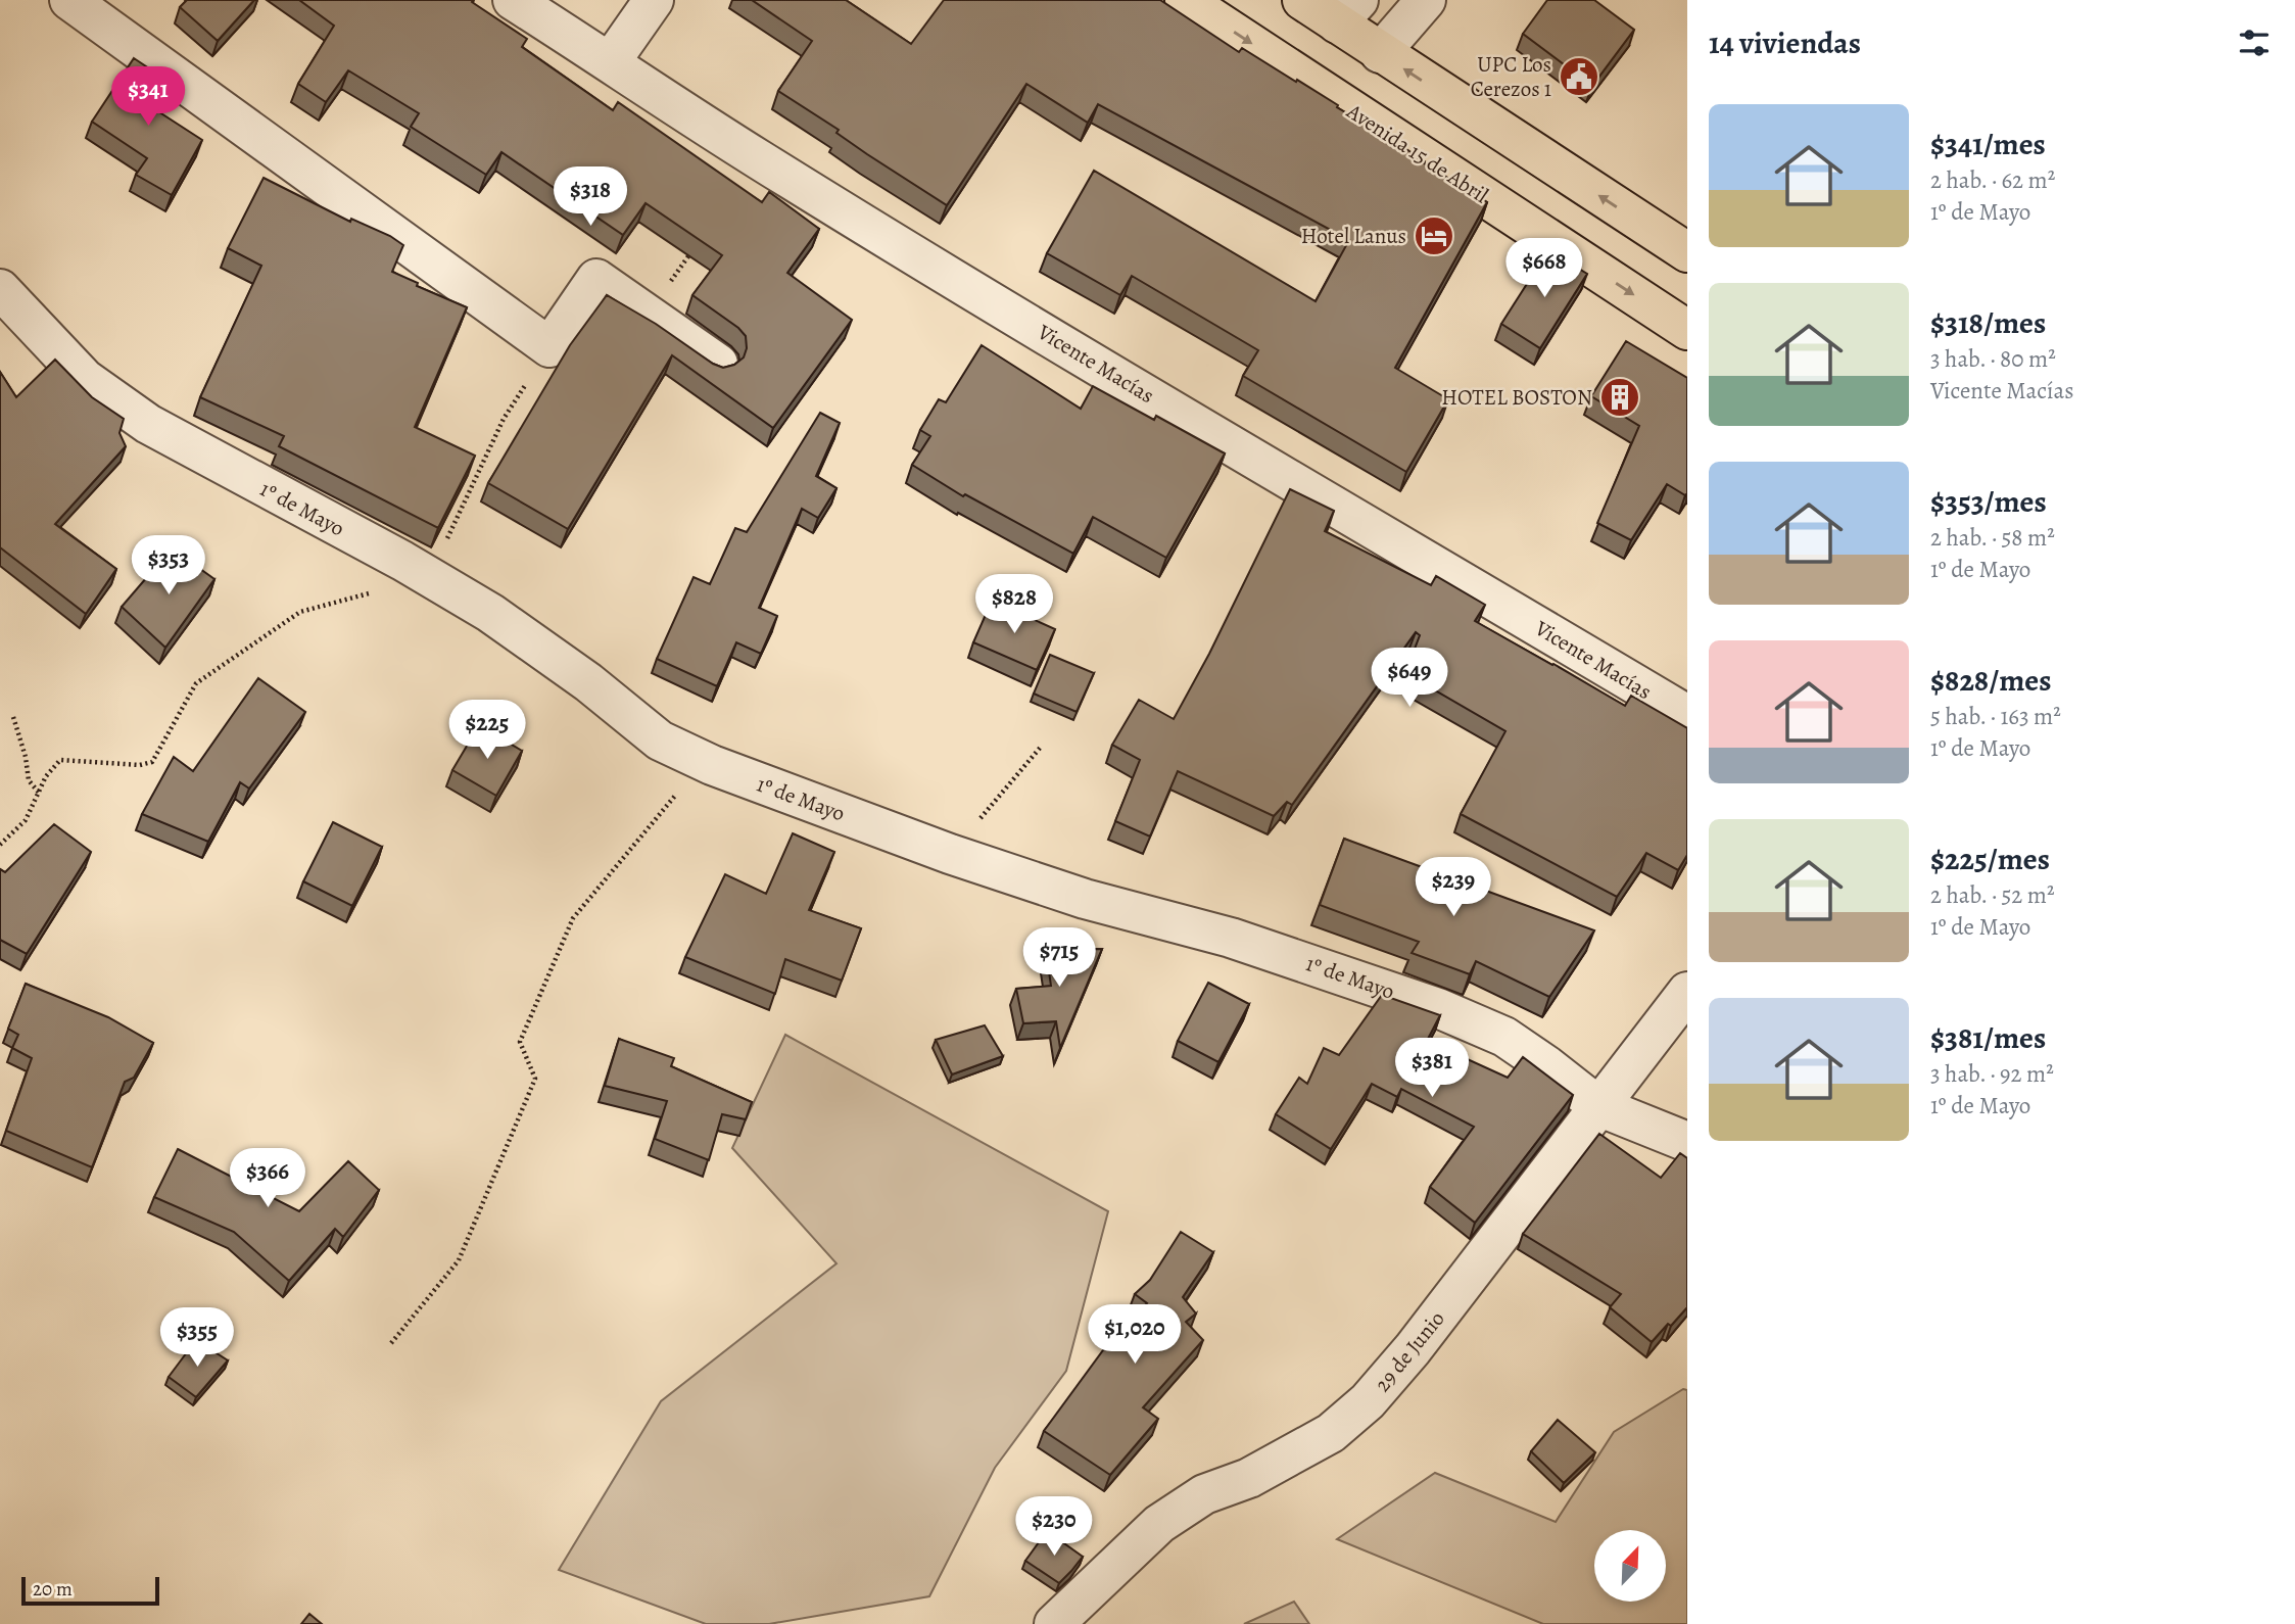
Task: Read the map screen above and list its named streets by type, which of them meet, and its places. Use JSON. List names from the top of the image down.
{
  "streets": {
    "main road": ["Avenida 15 de Abril"],
    "street": ["Vicente Macías", "1º de Mayo", "29 de Junio"]
  },
  "crossings": [
    ["1º de Mayo", "29 de Junio"]
  ],
  "places": {
    "public building": ["UPC Los Cerezos 1"],
    "hotel": ["Hotel Lanus"],
    "building": ["HOTEL BOSTON"]
  },
  "scale_bar": "20 m",
  "north": "top right",
  "page": {
    "heading": "14 viviendas",
    "price": [
      "$341",
      "$318",
      "$668",
      "$353",
      "$828",
      "$649",
      "$225",
      "$239",
      "$715",
      "$381",
      "$366",
      "$1,020",
      "$355",
      "$230"
    ],
    "list": [
      {
        "name": "$341/mes",
        "note": "2 hab. · 62 m² · 1º de Mayo"
      },
      {
        "name": "$318/mes",
        "note": "3 hab. · 80 m² · Vicente Macías"
      },
      {
        "name": "$353/mes",
        "note": "2 hab. · 58 m² · 1º de Mayo"
      },
      {
        "name": "$828/mes",
        "note": "5 hab. · 163 m² · 1º de Mayo"
      },
      {
        "name": "$225/mes",
        "note": "2 hab. · 52 m² · 1º de Mayo"
      },
      {
        "name": "$381/mes",
        "note": "3 hab. · 92 m² · 1º de Mayo"
      }
    ],
    "scale": "20 m"
  }
}
